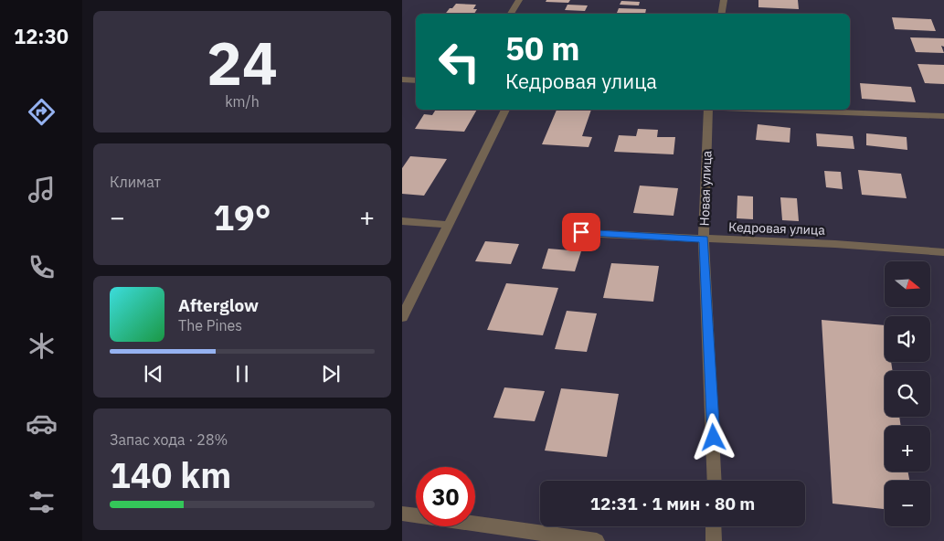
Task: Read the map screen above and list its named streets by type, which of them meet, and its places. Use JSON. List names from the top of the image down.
{
  "streets": {
    "street": ["Новая улица", "Кедровая улица"]
  },
  "crossings": [
    ["Новая улица", "Кедровая улица"]
  ],
  "north": "right",
  "page": {
    "tabs": "12:30",
    "tile": [
      ["24", "km/h"],
      "Климат",
      ["Запас хода · 28%", "140 km"]
    ],
    "turn": ["50 m", "Кедровая улица"],
    "heat": ["−", "19°", "+"],
    "map_buttons": ["+", "−"],
    "song": ["Afterglow", "The Pines"],
    "limit": "30",
    "trip": "12:31 · 1 мин · 80 m"
  }
}
